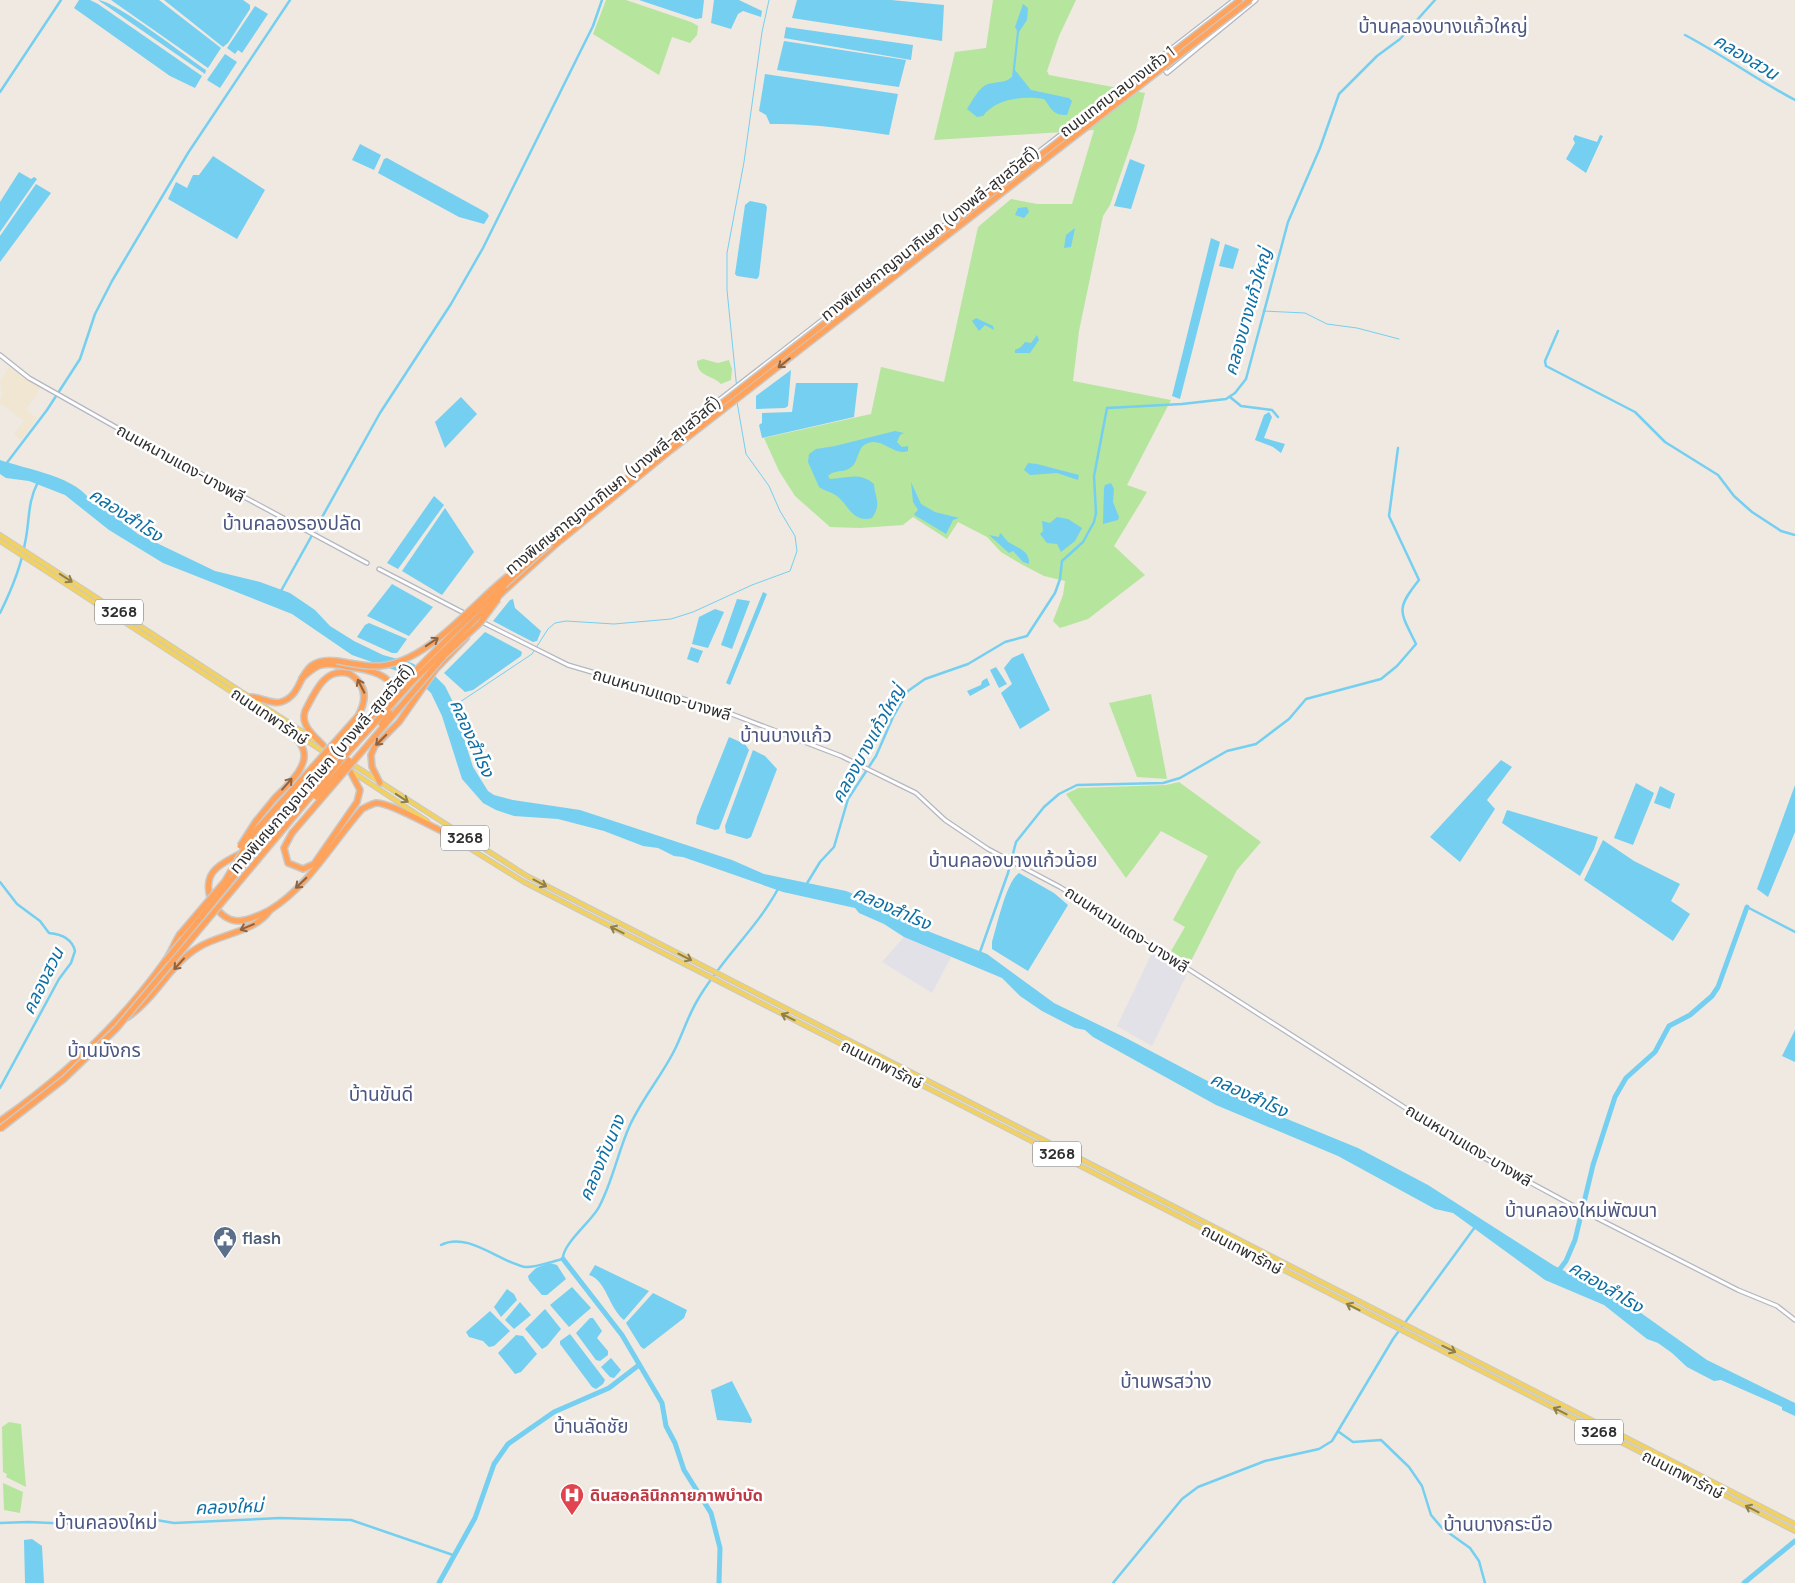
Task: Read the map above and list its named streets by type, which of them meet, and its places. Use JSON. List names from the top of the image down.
{
  "streets": {
    "highway": ["ทางพิเศษกาญจนาภิเษก (บางพลี-สุขสวัสดิ์)"],
    "main road": [
      "ถนนเทศบาลบางแก้ว 1",
      "ถนนหนามแดง-บางพลี",
      "3268",
      "ถนนเทพารักษ์"
    ]
  },
  "districts": [
    "บ้านคลองบางแก้วใหญ่",
    "บ้านคลองรองปลัด",
    "บ้านบางแก้ว",
    "บ้านคลองบางแก้วน้อย",
    "บ้านมังกร",
    "บ้านขันดี",
    "บ้านคลองใหม่พัฒนา",
    "บ้านพรสว่าง",
    "บ้านลัดชัย",
    "บ้านคลองใหม่",
    "บ้านบางกระบือ"
  ],
  "water": [
    "คลองสวน",
    "คลองบางแก้วใหญ่",
    "คลองสำโรง",
    "คลองทับนาง",
    "คลองใหม่"
  ],
  "places": {
    "public building": ["flash"],
    "hospital": ["ดินสอคลินิกกายภาพบำบัด"]
  }
}
